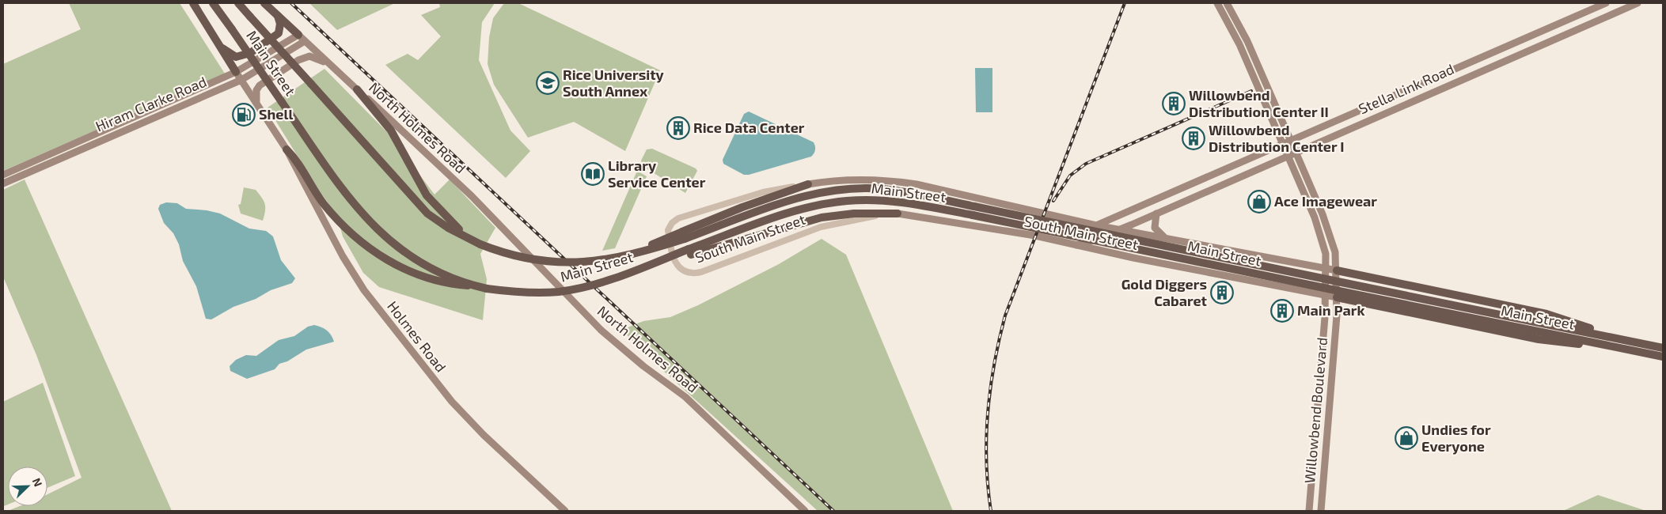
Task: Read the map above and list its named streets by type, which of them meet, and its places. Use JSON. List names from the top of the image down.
{
  "streets": {
    "highway": ["Main Street"],
    "main road": [
      "Stella Link Road",
      "Hiram Clarke Road",
      "North Holmes Road",
      "South Main Street",
      "Holmes Road",
      "Willowbend Boulevard"
    ]
  },
  "crossings": [
    ["Stella Link Road", "South Main Street"],
    ["Stella Link Road", "Willowbend Boulevard"],
    ["South Main Street", "Willowbend Boulevard"]
  ],
  "places": {
    "school or university": ["Rice University South Annex"],
    "building": [
      "Willowbend Distribution Center II",
      "Rice Data Center",
      "Willowbend Distribution Center I",
      "Gold Diggers Cabaret",
      "Main Park"
    ],
    "fuel station": ["Shell"],
    "library": ["Library Service Center"],
    "shop": ["Ace Imagewear", "Undies for Everyone"]
  },
  "north": "top right"
}
